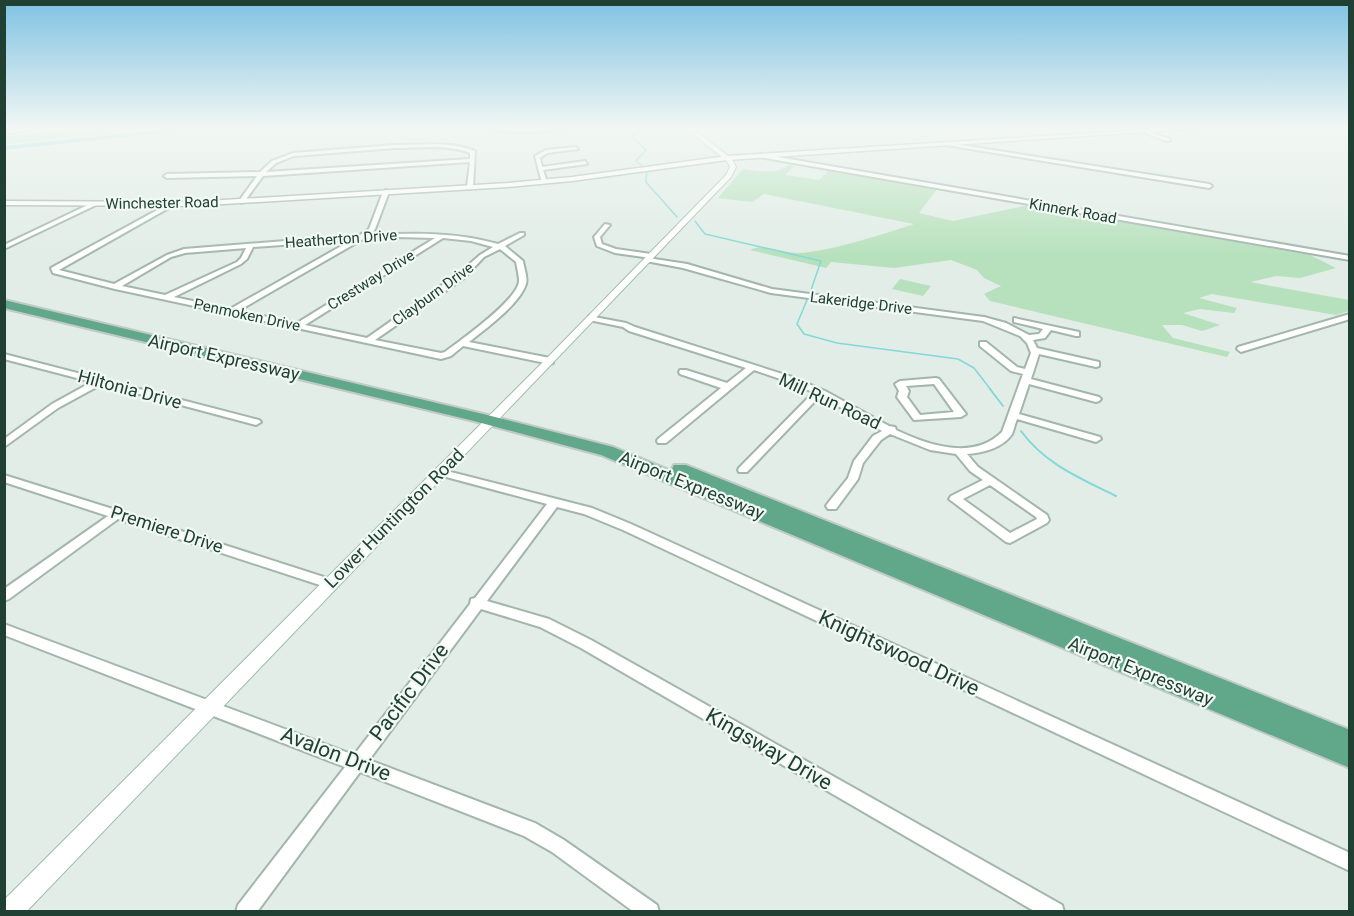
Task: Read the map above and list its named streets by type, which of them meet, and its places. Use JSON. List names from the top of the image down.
{
  "streets": {
    "main road": ["Airport Expressway", "Lower Huntington Road"],
    "street": [
      "Winchester Road",
      "Kinnerk Road",
      "Heatherton Drive",
      "Crestway Drive",
      "Clayburn Drive",
      "Lakeridge Drive",
      "Penmoken Drive",
      "Hiltonia Drive",
      "Mill Run Road",
      "Premiere Drive",
      "Knightswood Drive",
      "Pacific Drive",
      "Kingsway Drive",
      "Avalon Drive"
    ]
  },
  "crossings": [
    ["Winchester Road", "Penmoken Drive"],
    ["Heatherton Drive", "Crestway Drive"],
    ["Heatherton Drive", "Clayburn Drive"],
    ["Heatherton Drive", "Penmoken Drive"],
    ["Crestway Drive", "Penmoken Drive"],
    ["Clayburn Drive", "Penmoken Drive"],
    ["Lakeridge Drive", "Mill Run Road"],
    ["Lakeridge Drive", "Lower Huntington Road"],
    ["Airport Expressway", "Lower Huntington Road"],
    ["Mill Run Road", "Lower Huntington Road"],
    ["Lower Huntington Road", "Premiere Drive"],
    ["Lower Huntington Road", "Knightswood Drive"],
    ["Lower Huntington Road", "Avalon Drive"],
    ["Knightswood Drive", "Pacific Drive"],
    ["Pacific Drive", "Kingsway Drive"],
    ["Pacific Drive", "Avalon Drive"]
  ]
}
